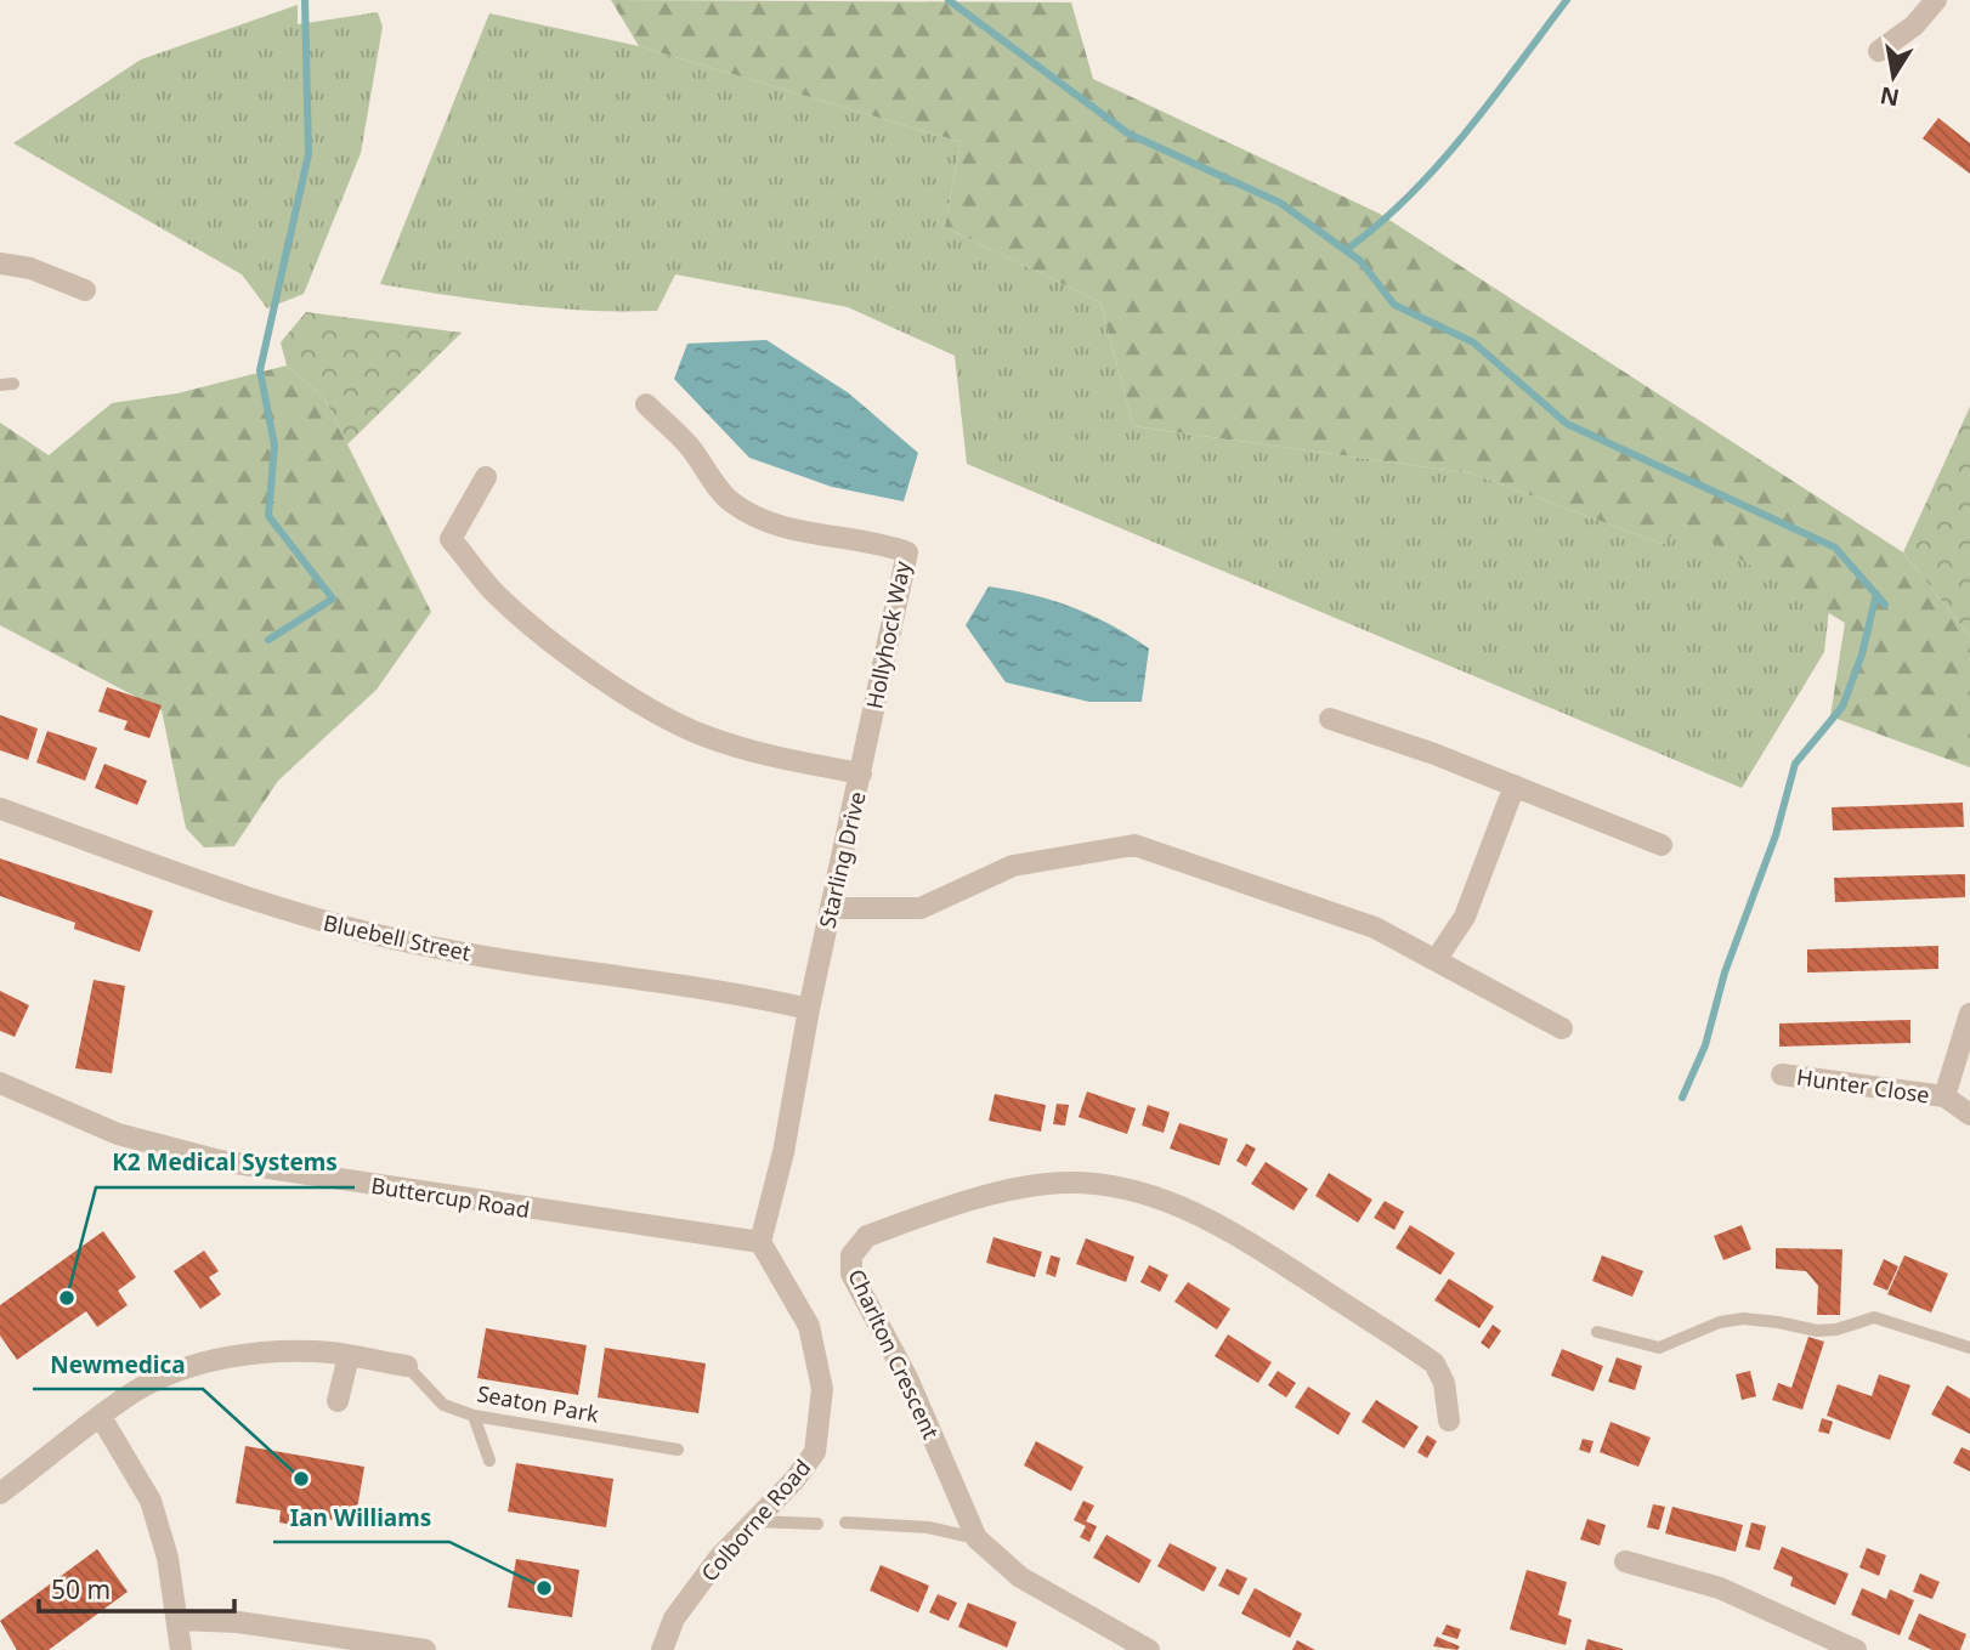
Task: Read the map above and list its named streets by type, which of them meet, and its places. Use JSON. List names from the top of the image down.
{
  "streets": {
    "street": [
      "Hollyhock Way",
      "Starling Drive",
      "Bluebell Street",
      "Hunter Close",
      "Buttercup Road",
      "Charlton Crescent",
      "Colborne Road"
    ],
    "lane": ["Seaton Park"]
  },
  "crossings": [
    ["Hollyhock Way", "Starling Drive"],
    ["Starling Drive", "Bluebell Street"],
    ["Starling Drive", "Buttercup Road"],
    ["Starling Drive", "Colborne Road"],
    ["Buttercup Road", "Colborne Road"]
  ],
  "places": ["K2 Medical Systems", "Newmedica", "Ian Williams"],
  "scale_bar": "50 m",
  "north": "bottom"
}
